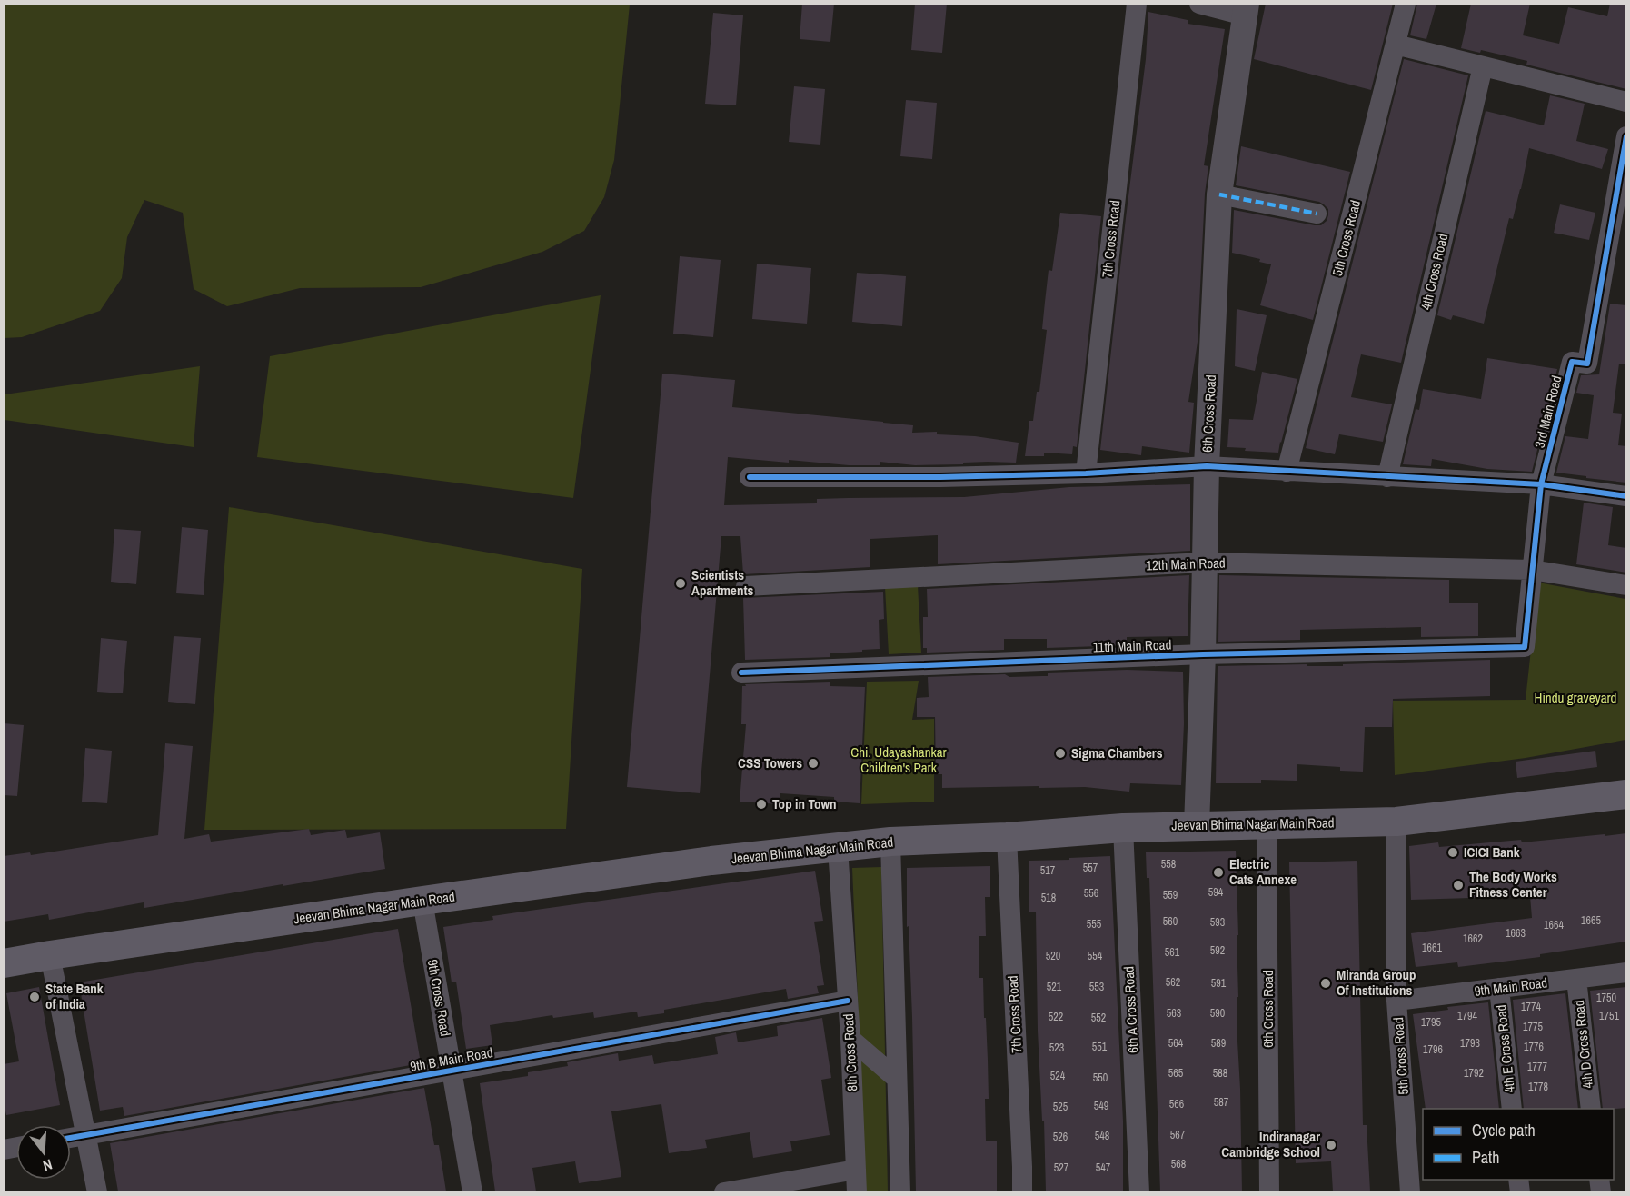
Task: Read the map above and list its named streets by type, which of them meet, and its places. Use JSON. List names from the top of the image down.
{
  "streets": {
    "main road": ["Jeevan Bhima Nagar Main Road"],
    "street": [
      "5th Cross Road",
      "7th Cross Road",
      "4th Cross Road",
      "3rd Main Road",
      "6th Cross Road",
      "12th Main Road",
      "11th Main Road",
      "9th Main Road",
      "9th Cross Road",
      "6th A Cross Road",
      "4th D Cross Road",
      "4th E Cross Road",
      "8th Cross Road",
      "9th B Main Road"
    ]
  },
  "crossings": [
    ["5th Cross Road", "Jeevan Bhima Nagar Main Road"],
    ["5th Cross Road", "9th Main Road"],
    ["7th Cross Road", "Jeevan Bhima Nagar Main Road"],
    ["3rd Main Road", "12th Main Road"],
    ["3rd Main Road", "11th Main Road"],
    ["6th Cross Road", "12th Main Road"],
    ["6th Cross Road", "11th Main Road"],
    ["6th Cross Road", "Jeevan Bhima Nagar Main Road"],
    ["Jeevan Bhima Nagar Main Road", "9th Cross Road"],
    ["Jeevan Bhima Nagar Main Road", "6th A Cross Road"],
    ["Jeevan Bhima Nagar Main Road", "8th Cross Road"],
    ["9th Main Road", "4th D Cross Road"],
    ["9th Main Road", "4th E Cross Road"],
    ["9th Cross Road", "9th B Main Road"],
    ["8th Cross Road", "9th B Main Road"]
  ],
  "parks": ["Hindu graveyard", "Chi. Udayashankar Children's Park"],
  "places": [
    "Scientists Apartments",
    "Sigma Chambers",
    "CSS Towers",
    "Top in Town",
    "ICICI Bank",
    "Electric Cats Annexe",
    "The Body Works Fitness Center",
    "Miranda Group Of Institutions",
    "State Bank of India",
    "Indiranagar Cambridge School"
  ],
  "house_numbers": [
    "558",
    "557",
    "517",
    "594",
    "556",
    "559",
    "518",
    "1665",
    "560",
    "593",
    "555",
    "1664",
    "1663",
    "1662",
    "1661",
    "592",
    "561",
    "520",
    "554",
    "562",
    "591",
    "521",
    "553",
    "1750",
    "1774",
    "563",
    "590",
    "1794",
    "1751",
    "522",
    "552",
    "1795",
    "1775",
    "564",
    "589",
    "1793",
    "551",
    "1776",
    "523",
    "1796",
    "1777",
    "565",
    "588",
    "1792",
    "524",
    "550",
    "1778",
    "587",
    "566",
    "549",
    "525",
    "567",
    "548",
    "526",
    "568",
    "527",
    "547"
  ],
  "legend": ["Cycle path", "Path"],
  "north": "bottom"
}
